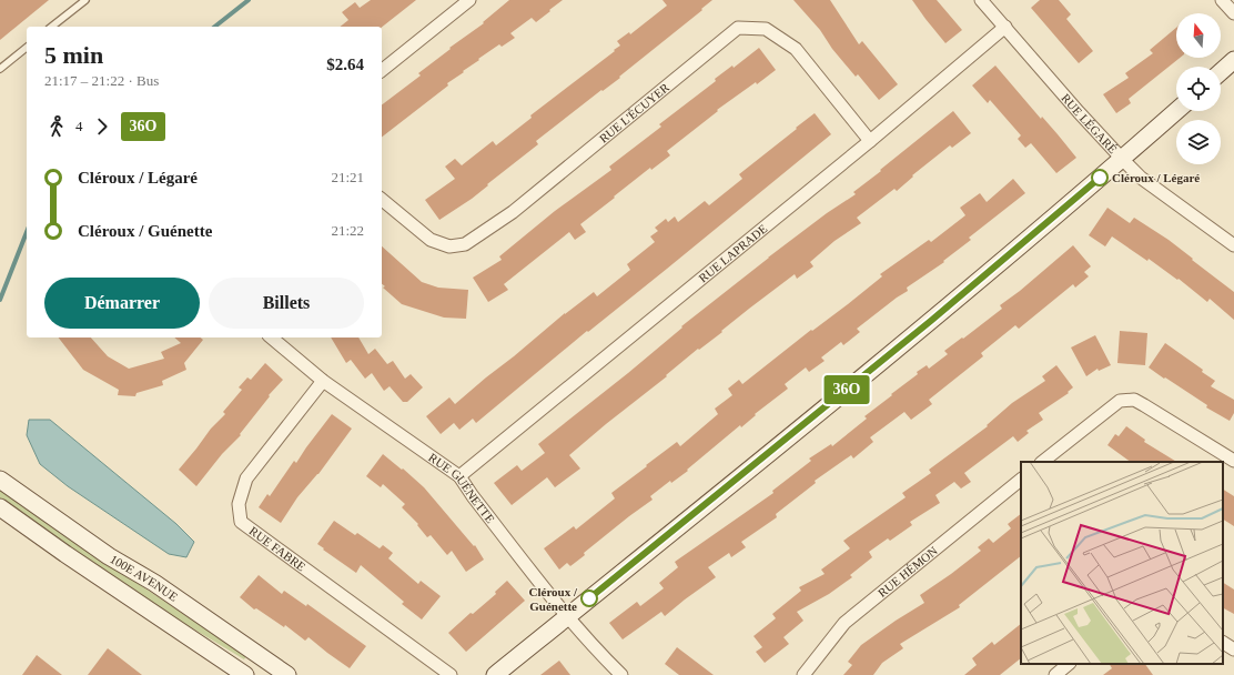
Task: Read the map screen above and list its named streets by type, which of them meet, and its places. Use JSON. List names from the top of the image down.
{
  "streets": {
    "street": [
      "RUE L'ÉCUYER",
      "RUE LÉGARÉ",
      "RUE LAPRADE",
      "RUE GUÉNETTE",
      "RUE FABRE",
      "RUE HÉMON",
      "100E AVENUE"
    ]
  },
  "crossings": [
    ["RUE L'ÉCUYER", "RUE LAPRADE"],
    ["RUE LÉGARÉ", "RUE LAPRADE"],
    ["RUE LAPRADE", "RUE GUÉNETTE"],
    ["RUE GUÉNETTE", "RUE FABRE"]
  ],
  "places": ["Cléroux / Légaré", "Cléroux / Guénette"],
  "lines": ["bus line 36O"],
  "north": "top",
  "page": {
    "on_map": "36O",
    "heading": ["5 min", "21:17 – 21:22 · Bus", "$2.64"],
    "legs": ["4", "36O"],
    "list": [
      {
        "name": "Cléroux / Légaré",
        "value": "21:21"
      },
      {
        "name": "Cléroux / Guénette",
        "value": "21:22"
      }
    ],
    "buttons": ["Démarrer", "Billets"]
  }
}
